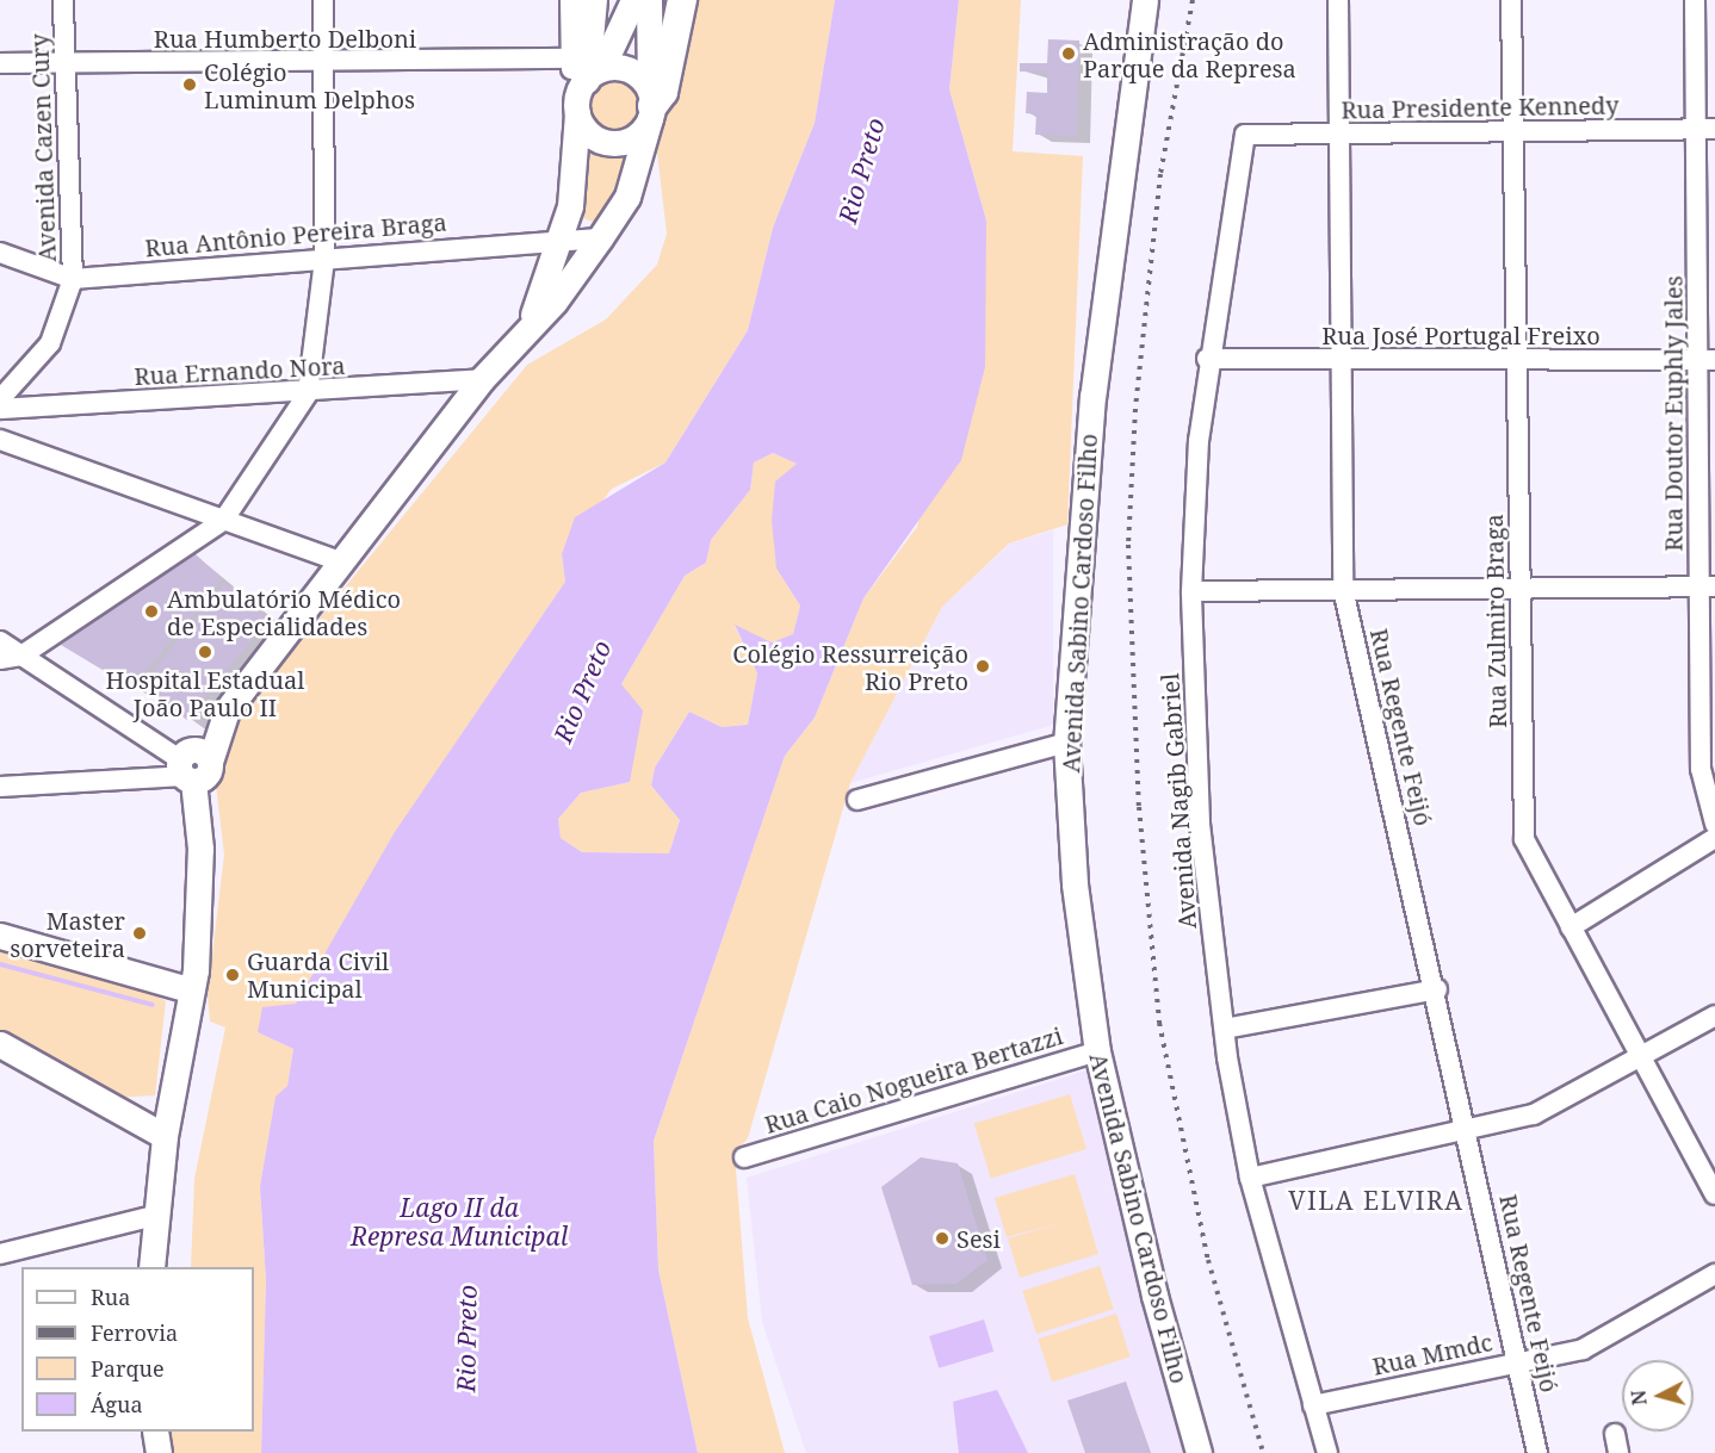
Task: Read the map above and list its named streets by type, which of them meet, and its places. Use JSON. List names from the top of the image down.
{
  "streets": {
    "main road": ["Avenida Sabino Cardoso Filho"],
    "street": [
      "Rua Humberto Delboni",
      "Rua Presidente Kennedy",
      "Avenida Cazen Cury",
      "Rua Antônio Pereira Braga",
      "Rua José Portugal Freixo",
      "Rua Ernando Nora",
      "Rua Doutor Euphly Jales",
      "Rua Zulmiro Braga",
      "Rua Regente Feijó",
      "Avenida Nagib Gabriel",
      "Rua Caio Nogueira Bertazzi",
      "Rua Mmdc"
    ]
  },
  "crossings": [
    ["Rua Humberto Delboni", "Avenida Cazen Cury"],
    ["Rua Presidente Kennedy", "Rua Doutor Euphly Jales"],
    ["Rua Presidente Kennedy", "Rua Zulmiro Braga"],
    ["Rua Presidente Kennedy", "Rua Regente Feijó"],
    ["Rua Presidente Kennedy", "Avenida Nagib Gabriel"],
    ["Avenida Cazen Cury", "Rua Antônio Pereira Braga"],
    ["Rua José Portugal Freixo", "Rua Doutor Euphly Jales"],
    ["Rua José Portugal Freixo", "Rua Zulmiro Braga"],
    ["Rua José Portugal Freixo", "Rua Regente Feijó"],
    ["Rua José Portugal Freixo", "Avenida Nagib Gabriel"],
    ["Avenida Sabino Cardoso Filho", "Rua Caio Nogueira Bertazzi"],
    ["Rua Regente Feijó", "Rua Mmdc"],
    ["Avenida Nagib Gabriel", "Rua Mmdc"]
  ],
  "districts": ["VILA ELVIRA"],
  "water": ["Rio Preto", "Lago II da Represa Municipal"],
  "places": [
    "Administração do Parque da Represa",
    "Colégio Luminum Delphos",
    "Ambulatório Médico de Especialidades",
    "Hospital Estadual João Paulo II",
    "Colégio Ressurreição Rio Preto",
    "Master sorveteira",
    "Guarda Civil Municipal",
    "Sesi"
  ],
  "legend": [
    "Rua",
    "Ferrovia",
    "Parque",
    "Água"
  ],
  "north": "left"
}
